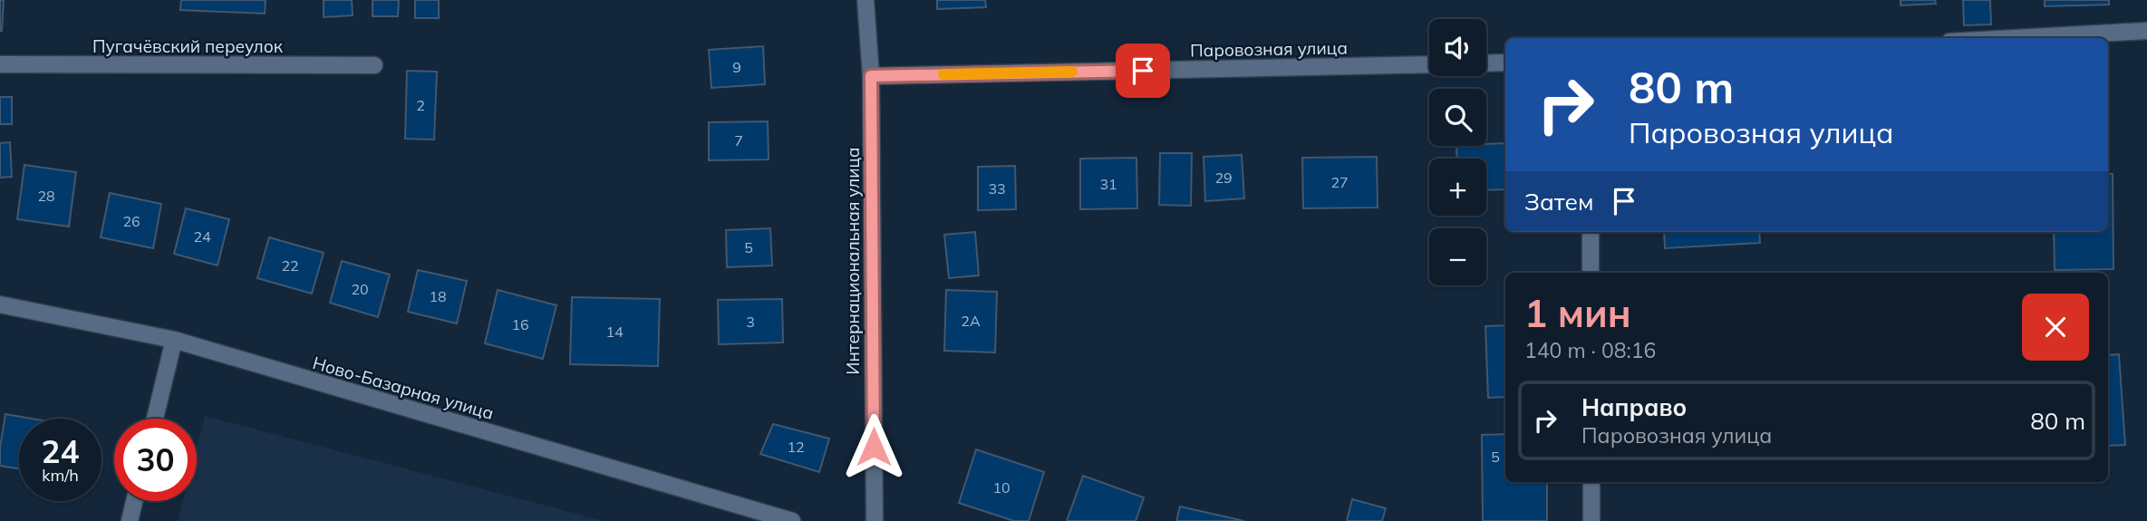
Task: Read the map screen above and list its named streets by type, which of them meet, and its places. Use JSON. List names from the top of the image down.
{
  "streets": {
    "street": [
      "Пугачёвский переулок",
      "Паровозная улица",
      "Интернациональная улица",
      "Ново-Базарная улица"
    ]
  },
  "crossings": [
    ["Паровозная улица", "Интернациональная улица"]
  ],
  "house_numbers": [
    "9",
    "2",
    "7",
    "29",
    "27",
    "31",
    "33",
    "28",
    "26",
    "24",
    "5",
    "22",
    "20",
    "18",
    "2А",
    "3",
    "16",
    "14",
    "12",
    "5",
    "10"
  ],
  "page": {
    "map_buttons": ["+", "−"],
    "turn": ["80 m", "Паровозная улица"],
    "then": "Затем",
    "heading": ["1 мин", "140 m · 08:16"],
    "list": [
      {
        "name": "Направо",
        "note": "Паровозная улица",
        "value": "80 m"
      }
    ],
    "speed": "24 km/h",
    "limit": "30"
  }
}
